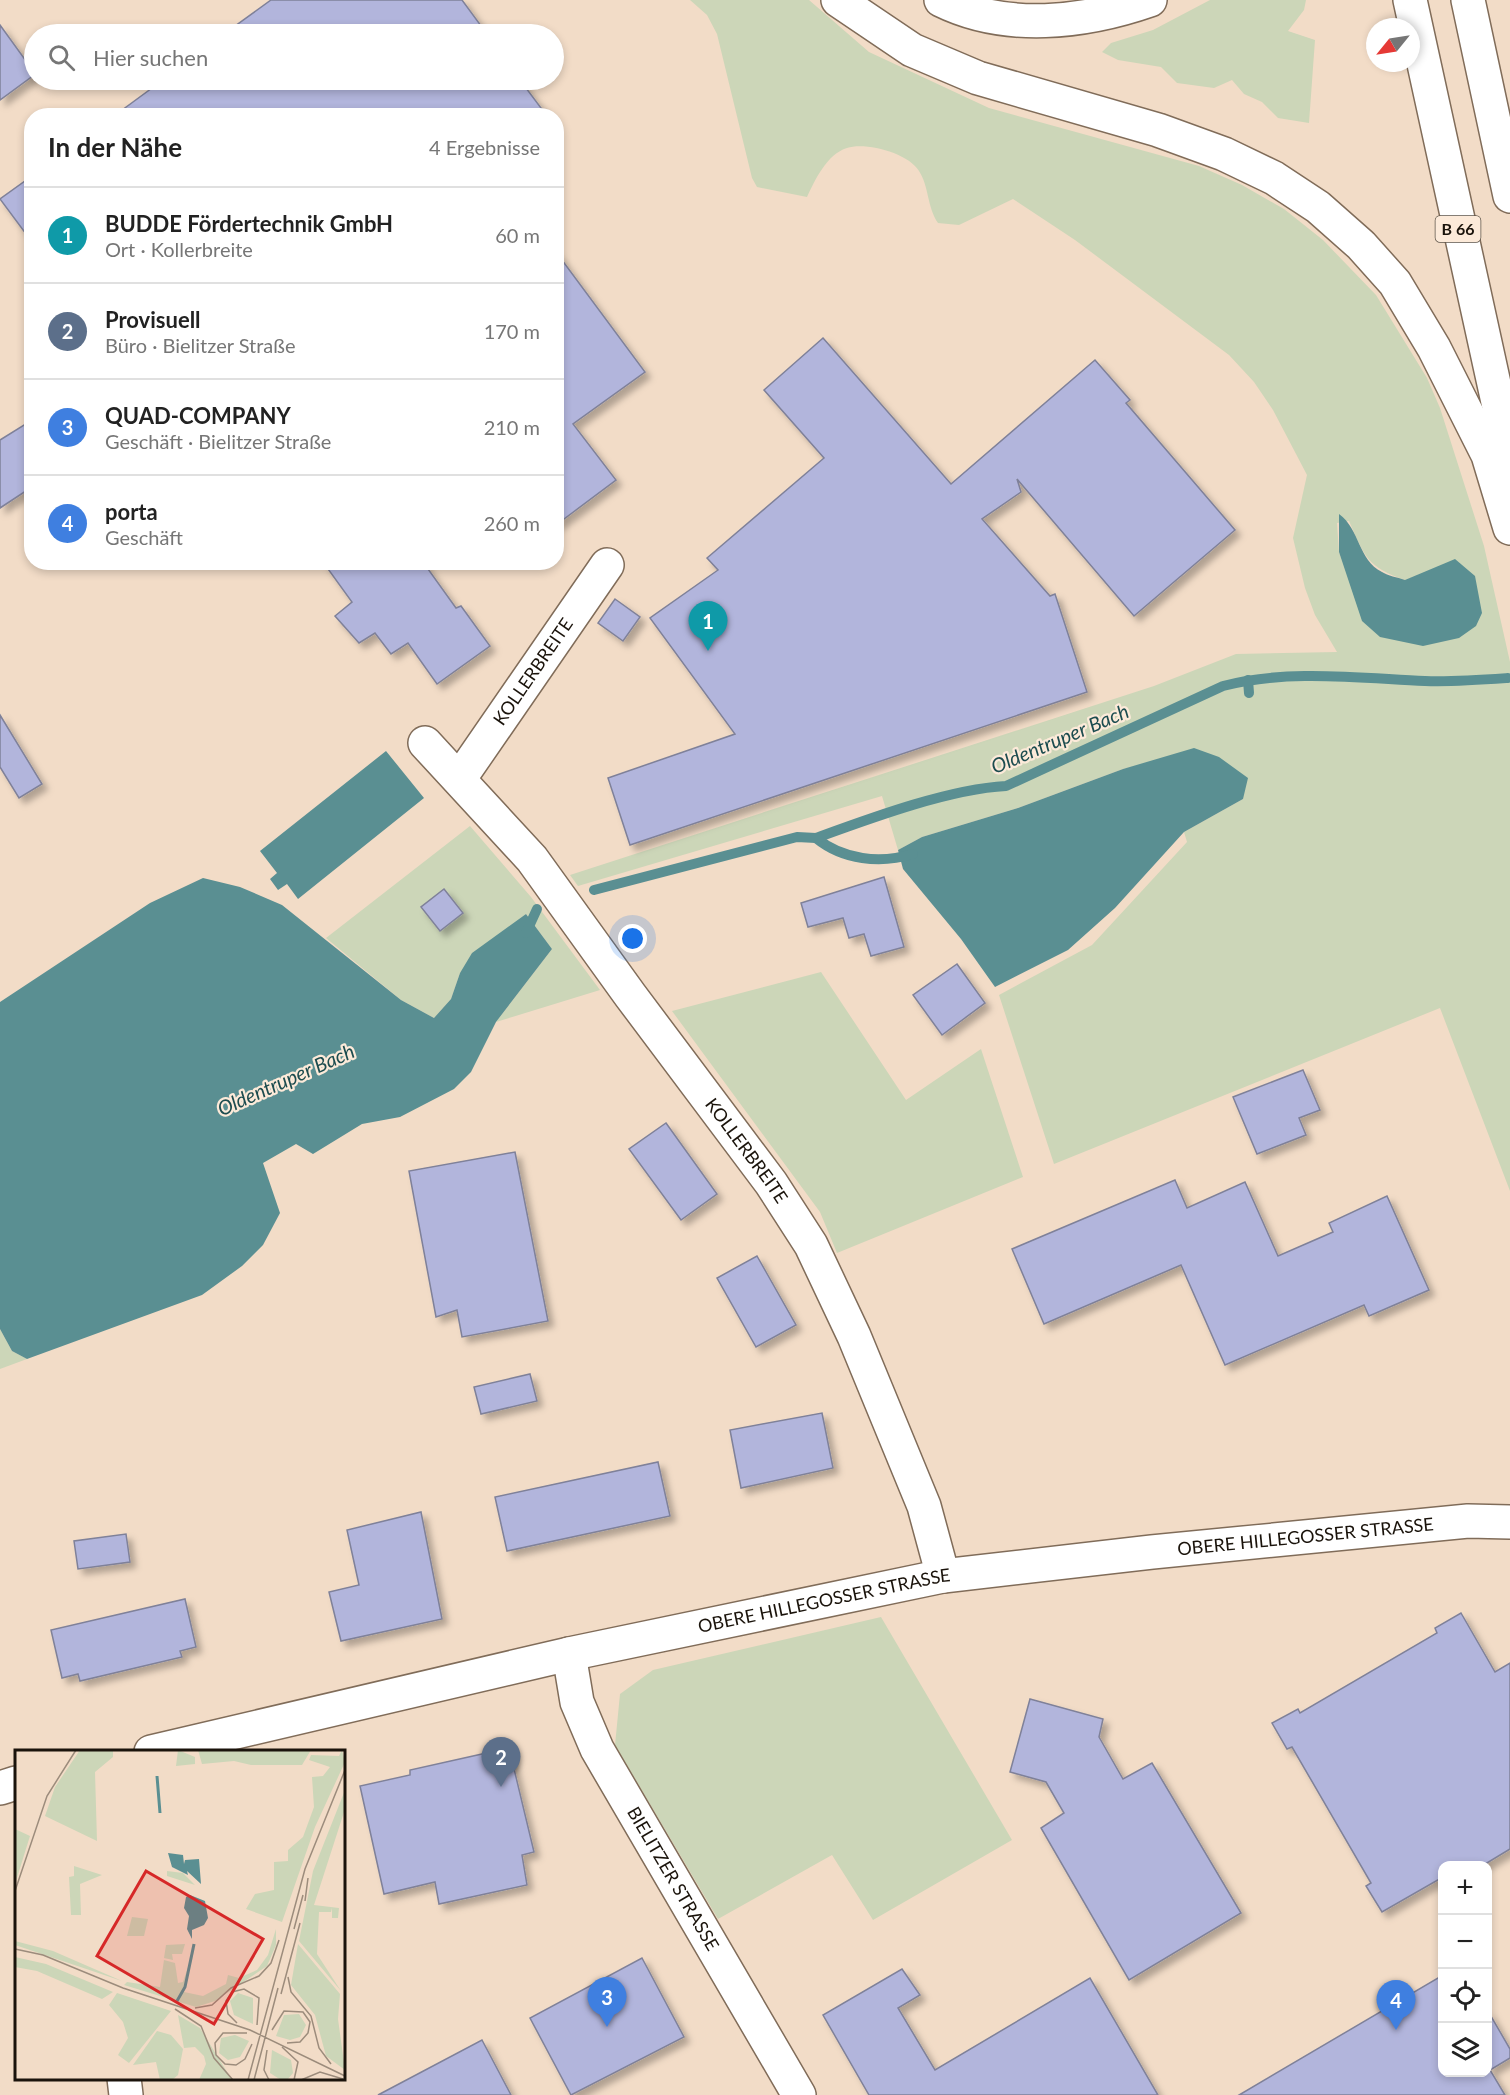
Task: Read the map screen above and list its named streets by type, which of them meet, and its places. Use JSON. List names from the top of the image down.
{
  "streets": {
    "main road": [
      "B 66",
      "KOLLERBREITE",
      "OBERE HILLEGOSSER STRASSE",
      "BIELITZER STRASSE"
    ]
  },
  "crossings": [
    ["KOLLERBREITE", "OBERE HILLEGOSSER STRASSE"],
    ["OBERE HILLEGOSSER STRASSE", "BIELITZER STRASSE"]
  ],
  "water": ["Oldentruper Bach"],
  "north": "bottom left",
  "page": {
    "search": "Hier suchen",
    "heading": ["In der Nähe", "4 Ergebnisse"],
    "list": [
      {
        "mark": "1",
        "name": "BUDDE Fördertechnik GmbH",
        "note": "Ort · Kollerbreite",
        "value": "60 m"
      },
      {
        "mark": "2",
        "name": "Provisuell",
        "note": "Büro · Bielitzer Straße",
        "value": "170 m"
      },
      {
        "mark": "3",
        "name": "QUAD-COMPANY",
        "note": "Geschäft · Bielitzer Straße",
        "value": "210 m"
      },
      {
        "mark": "4",
        "name": "porta",
        "note": "Geschäft",
        "value": "260 m"
      }
    ],
    "pins": [
      "1",
      "2",
      "3",
      "4"
    ],
    "map_buttons": ["+", "−"]
  }
}
